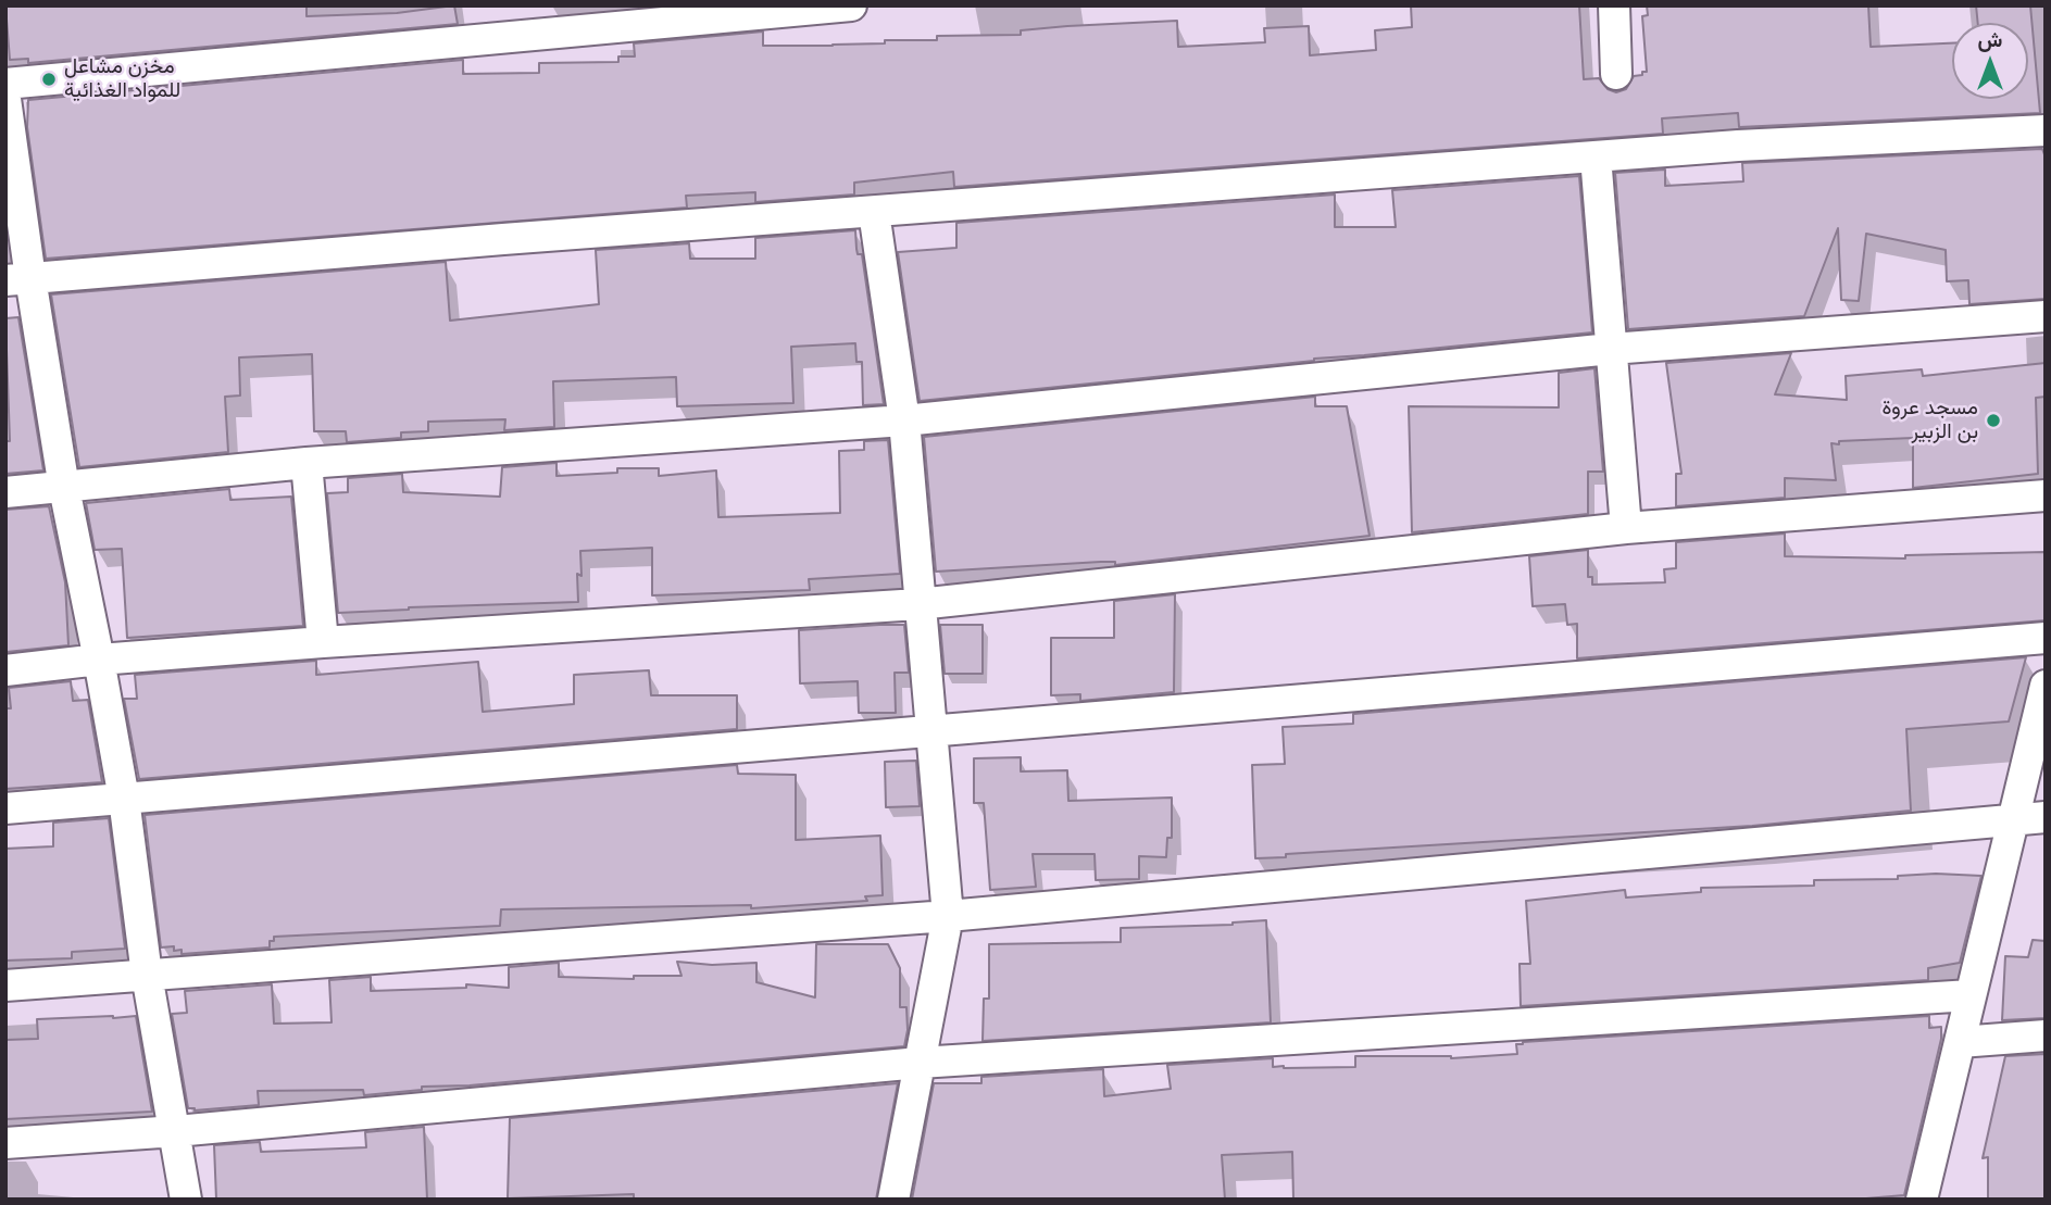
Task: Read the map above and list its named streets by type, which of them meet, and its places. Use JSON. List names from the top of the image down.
{
  "places": ["مخزن مشاعل للمواد الغذائية", "مسجد عروة بن الزبير"],
  "north": "top"
}
